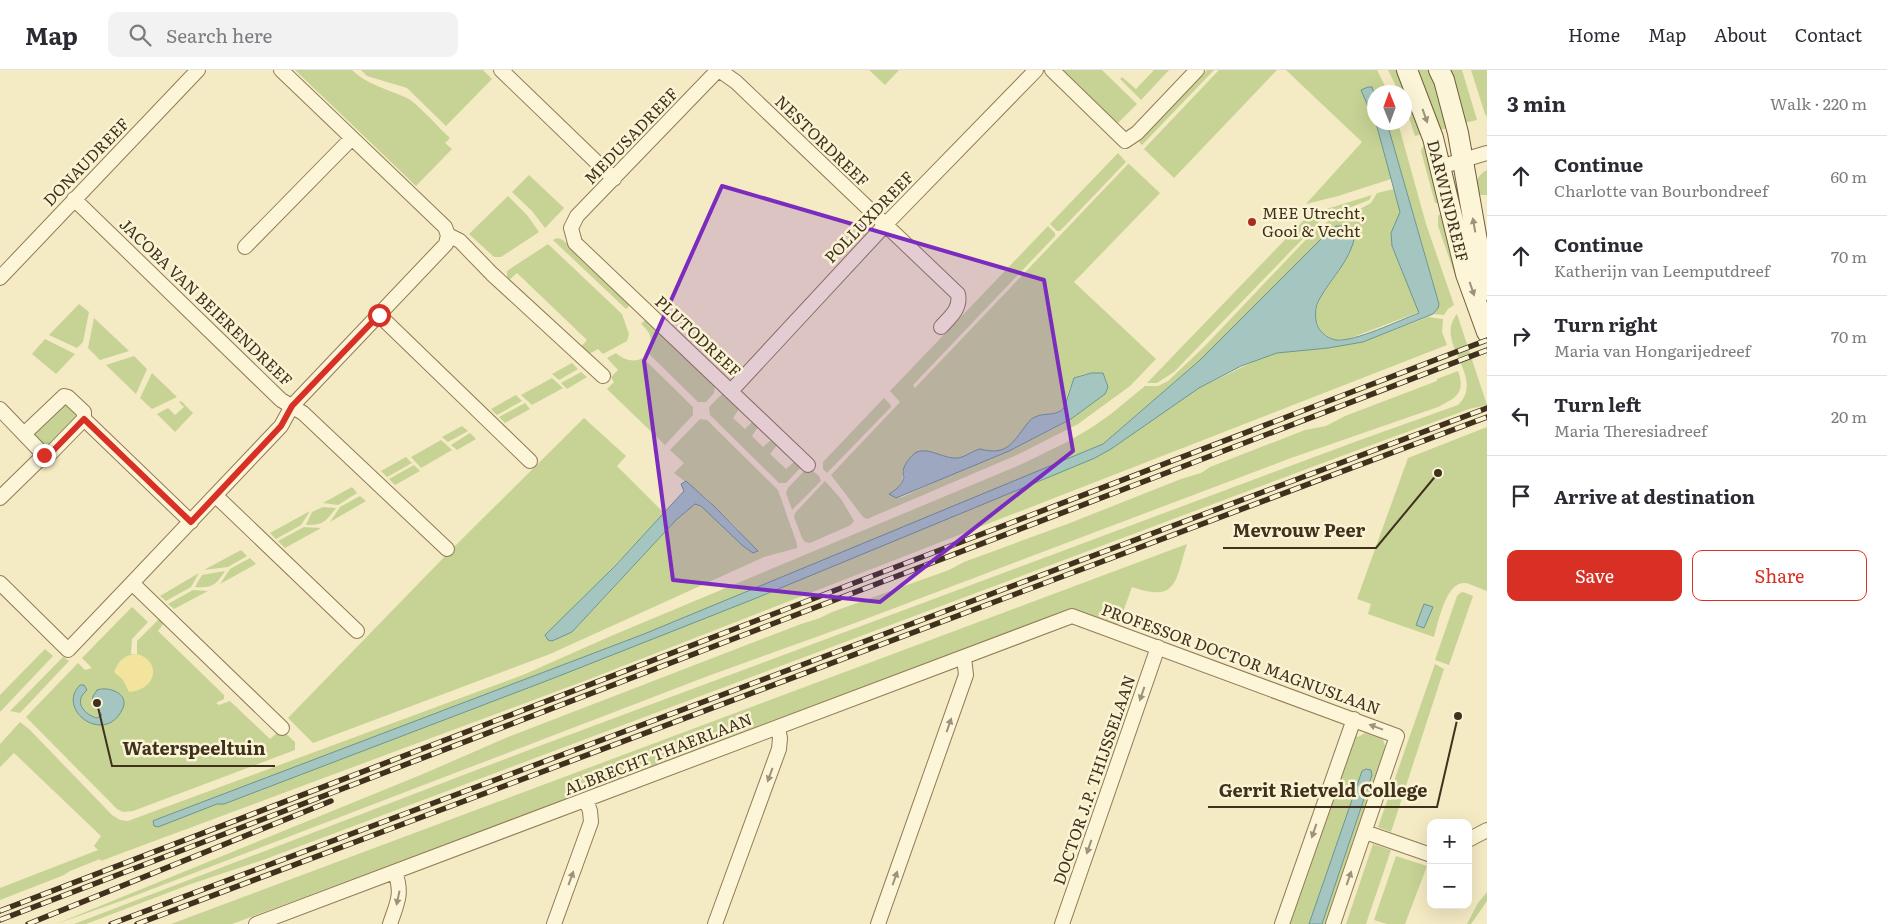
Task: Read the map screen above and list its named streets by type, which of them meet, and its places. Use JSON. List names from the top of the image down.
{
  "streets": {
    "main road": ["DARWINDREEF"],
    "street": [
      "MEDUSADREEF",
      "NESTORDREEF",
      "DONAUDREEF",
      "POLLUXDREEF",
      "JACOBA VAN BEIERENDREEF",
      "PLUTODREEF",
      "PROFESSOR DOCTOR MAGNUSLAAN",
      "ALBRECHT THAERLAAN",
      "DOCTOR J.P. THIJSSELAAN"
    ]
  },
  "crossings": [
    ["MEDUSADREEF", "NESTORDREEF"],
    ["MEDUSADREEF", "PLUTODREEF"],
    ["NESTORDREEF", "POLLUXDREEF"],
    ["DONAUDREEF", "JACOBA VAN BEIERENDREEF"],
    ["POLLUXDREEF", "PLUTODREEF"],
    ["PROFESSOR DOCTOR MAGNUSLAAN", "ALBRECHT THAERLAAN"],
    ["PROFESSOR DOCTOR MAGNUSLAAN", "DOCTOR J.P. THIJSSELAAN"]
  ],
  "one_way": ["DOCTOR J.P. THIJSSELAAN"],
  "places": [
    "MEE Utrecht, Gooi & Vecht",
    "Mevrouw Peer",
    "Waterspeeltuin",
    "Gerrit Rietveld College"
  ],
  "north": "top",
  "page": {
    "header": "Map",
    "search": "Search here",
    "nav": [
      "Home",
      "Map",
      "About",
      "Contact"
    ],
    "heading": ["3 min", "Walk · 220 m"],
    "list": [
      ["Continue", "Charlotte van Bourbondreef", "60 m"],
      ["Continue", "Katherijn van Leemputdreef", "70 m"],
      ["Turn right", "Maria van Hongarijedreef", "70 m"],
      ["Turn left", "Maria Theresiadreef", "20 m"],
      "Arrive at destination"
    ],
    "buttons": ["Save", "Share"],
    "map_buttons": ["+", "−"]
  }
}
